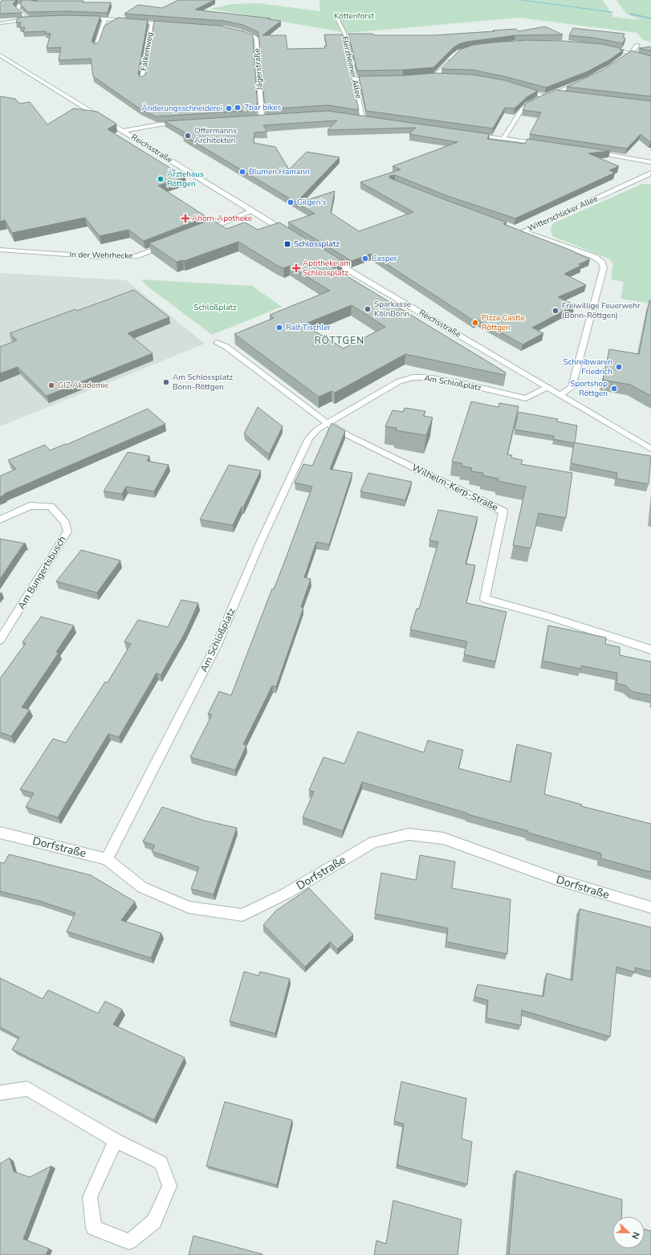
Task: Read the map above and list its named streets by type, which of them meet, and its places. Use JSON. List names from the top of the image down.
{
  "streets": {
    "street": [
      "Falkenweg",
      "Flerzheimer Allee",
      "Jägerstraße",
      "Reichsstraße",
      "Witterschlicker Allee",
      "In der Wehrhecke",
      "Am Schloßplatz",
      "Wilhelm-Kerp-Straße",
      "Am Bungertsbusch",
      "Dorfstraße"
    ]
  },
  "crossings": [
    ["Reichsstraße", "Witterschlicker Allee"],
    ["Reichsstraße", "Am Schloßplatz"],
    ["Am Schloßplatz", "Wilhelm-Kerp-Straße"],
    ["Am Schloßplatz", "Dorfstraße"]
  ],
  "districts": ["RÖTTGEN"],
  "parks": ["Kottenforst", "Schloßplatz"],
  "places": {
    "other": [
      "7bar bikes",
      "Änderungsschneiderei",
      "Offermanns Architekten",
      "Blumen Hamann",
      "Ärztehaus Röttgen",
      "Gilgen's",
      "Casper",
      "Sparkasse KölnBonn",
      "Freiwillige Feuerwehr (Bonn-Röttgen)",
      "Pizza Castle Röttgen",
      "Ralf Tischler",
      "Schreibwaren Friedrich",
      "Am Schlossplatz Bonn-Röttgen",
      "GIZ Akademie",
      "Sportshop Röttgen"
    ],
    "health": ["Ahorn-Apotheke", "Apotheke am Schlossplatz"],
    "transit": ["Schlossplatz"]
  },
  "north": "right"
}
